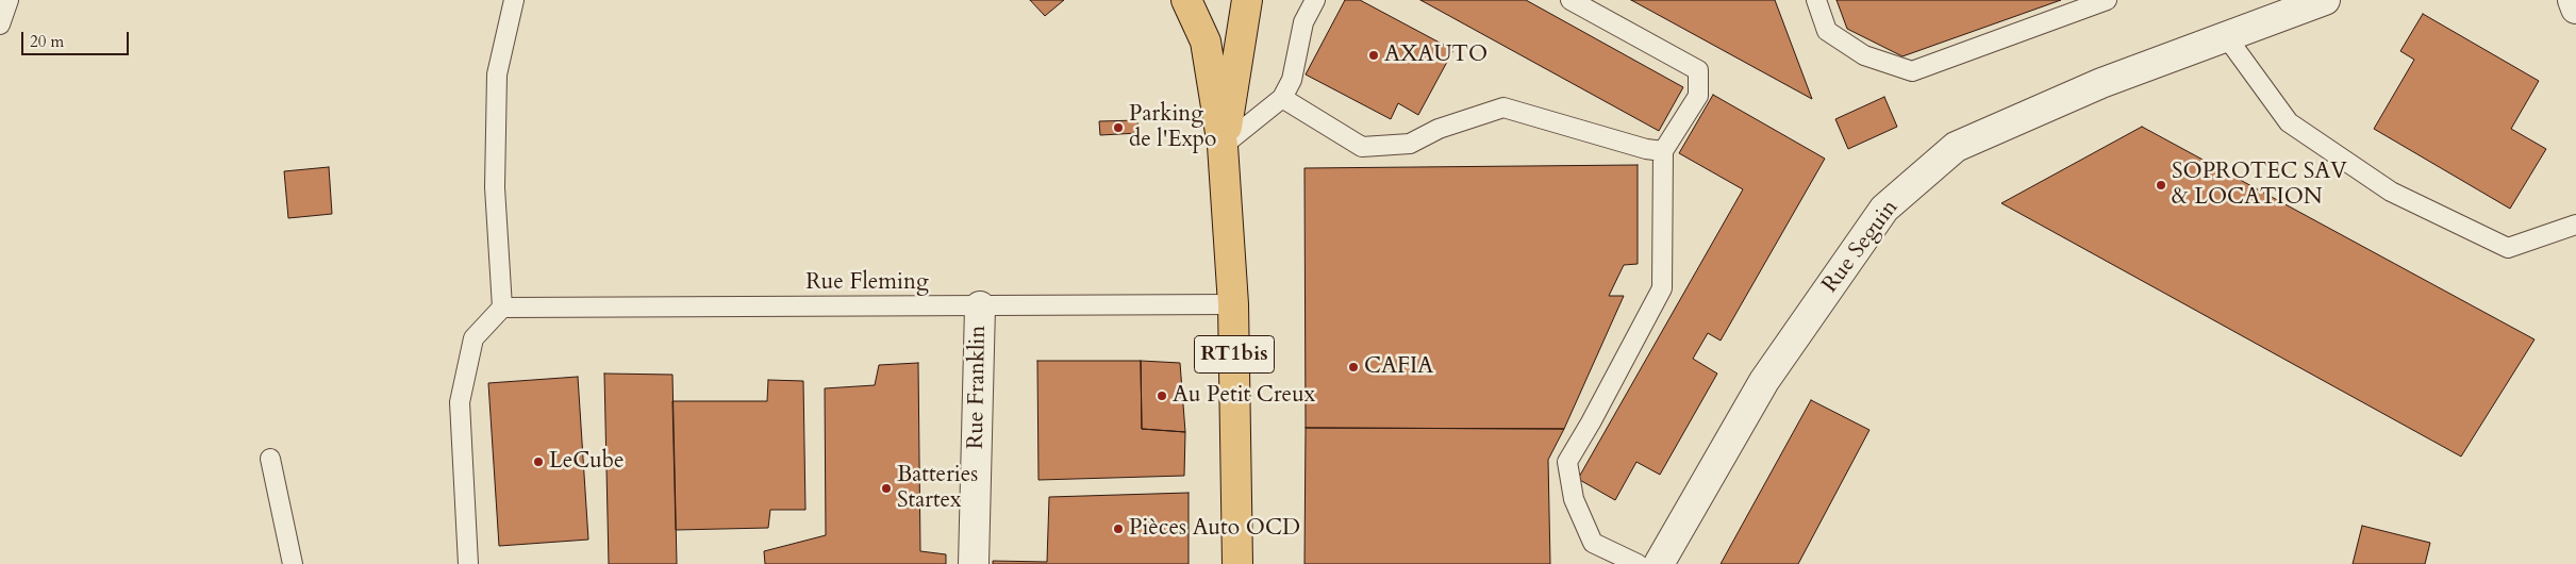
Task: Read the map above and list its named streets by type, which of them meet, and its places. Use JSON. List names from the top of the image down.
{
  "streets": {
    "main road": ["RT1bis"],
    "street": ["Rue Seguin", "Rue Franklin"],
    "lane": ["Rue Fleming"]
  },
  "crossings": [
    ["Rue Fleming", "RT1bis"],
    ["Rue Fleming", "Rue Franklin"]
  ],
  "places": [
    "AXAUTO",
    "Parking de l'Expo",
    "SOPROTEC SAV & LOCATION",
    "CAFIA",
    "Au Petit Creux",
    "LeCube",
    "Batteries Startex",
    "Pièces Auto OCD"
  ],
  "scale_bar": "20 m"
}
